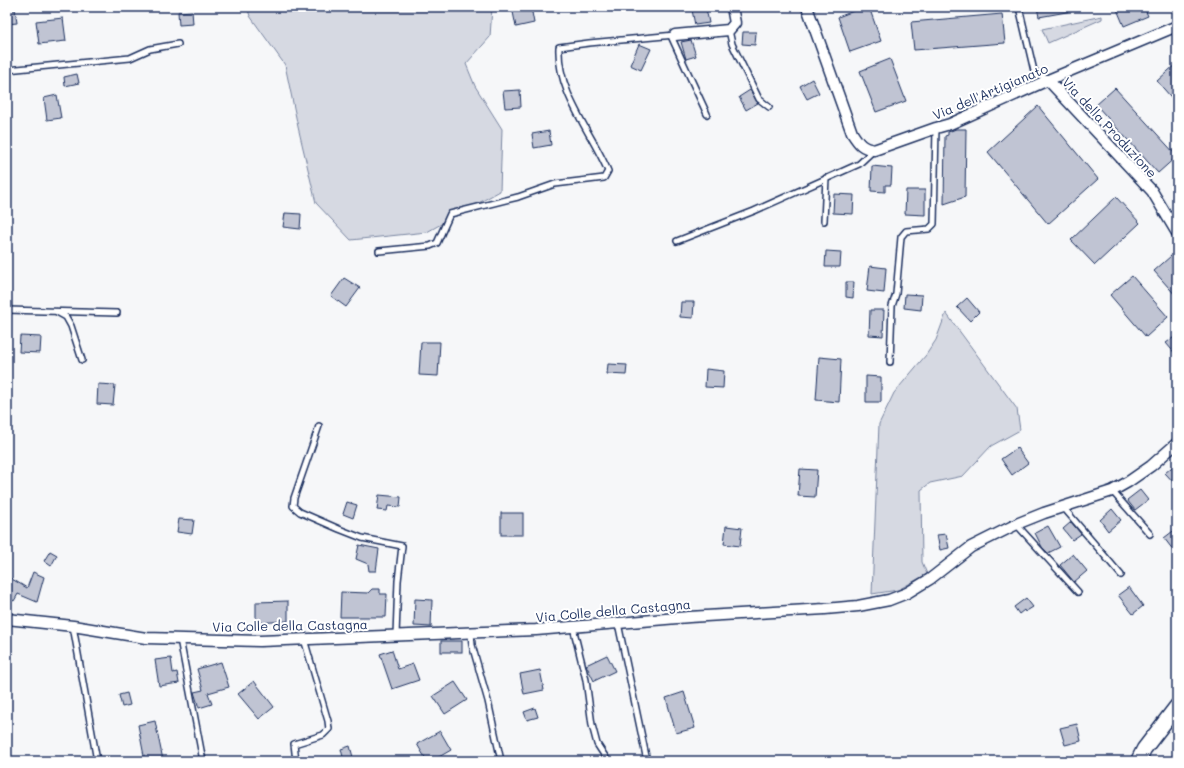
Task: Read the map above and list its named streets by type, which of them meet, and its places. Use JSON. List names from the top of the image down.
{
  "streets": {
    "street": ["Via dell'Artigianato", "Via della Produzione", "Via Colle della Castagna"]
  },
  "crossings": [
    ["Via dell'Artigianato", "Via della Produzione"]
  ]
}
